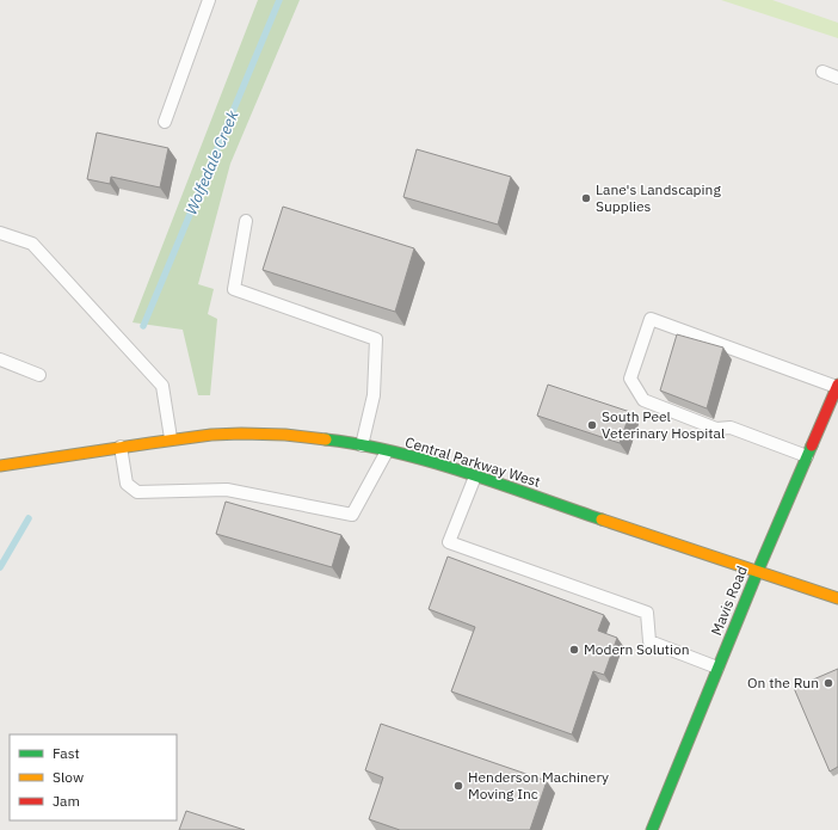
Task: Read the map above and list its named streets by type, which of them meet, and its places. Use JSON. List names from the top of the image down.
{
  "streets": {
    "street": ["Central Parkway West", "Mavis Road"]
  },
  "crossings": [
    ["Central Parkway West", "Mavis Road"]
  ],
  "water": ["Wolfedale Creek"],
  "places": [
    "Lane's Landscaping Supplies",
    "South Peel Veterinary Hospital",
    "Modern Solution",
    "On the Run",
    "Henderson Machinery Moving Inc"
  ],
  "legend": ["Fast", "Slow", "Jam"]
}
